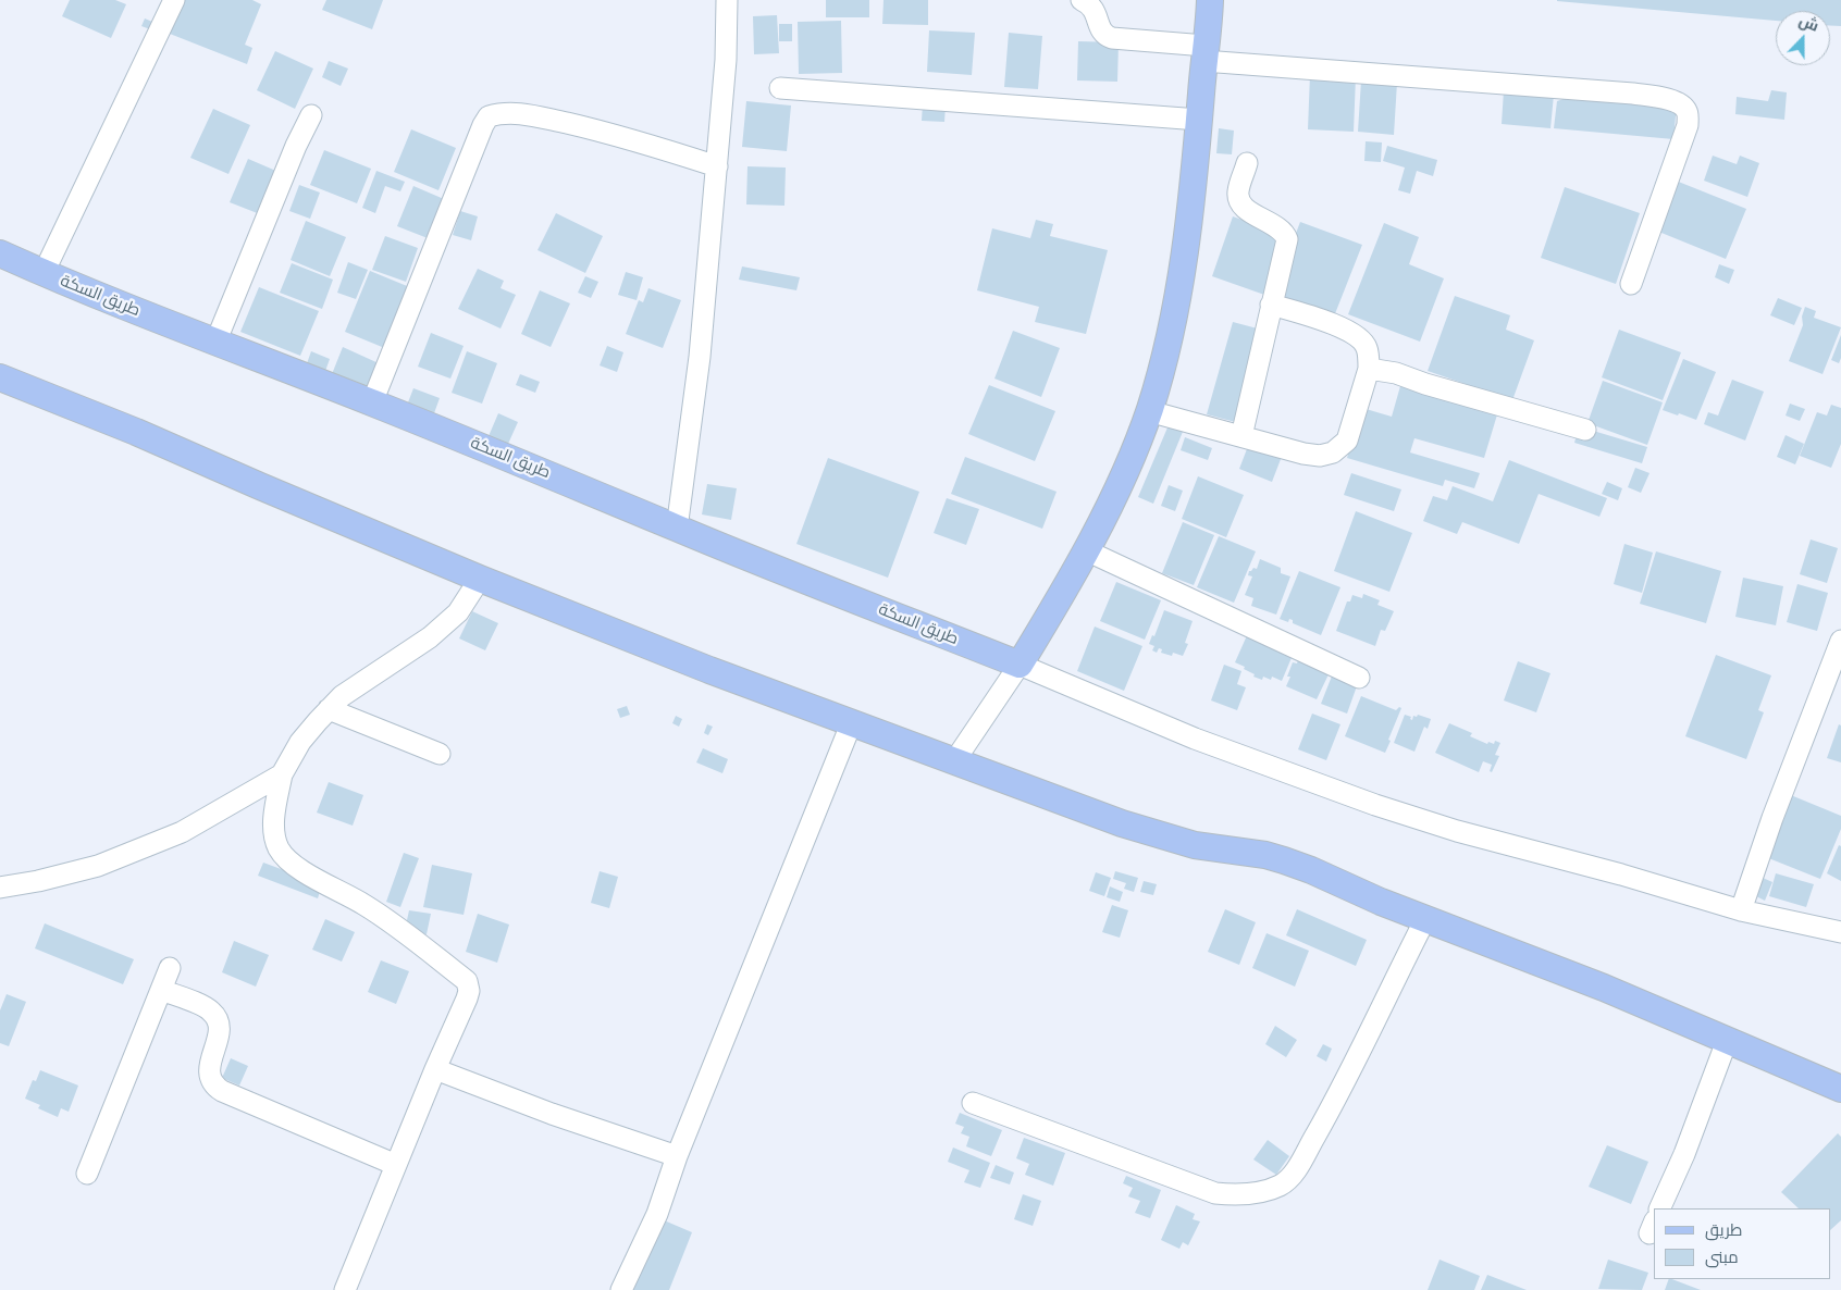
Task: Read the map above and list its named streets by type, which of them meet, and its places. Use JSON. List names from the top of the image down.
{
  "streets": {
    "main road": ["طريق السكة"]
  },
  "legend": ["طريق", "مبنى"],
  "north": "top"
}
